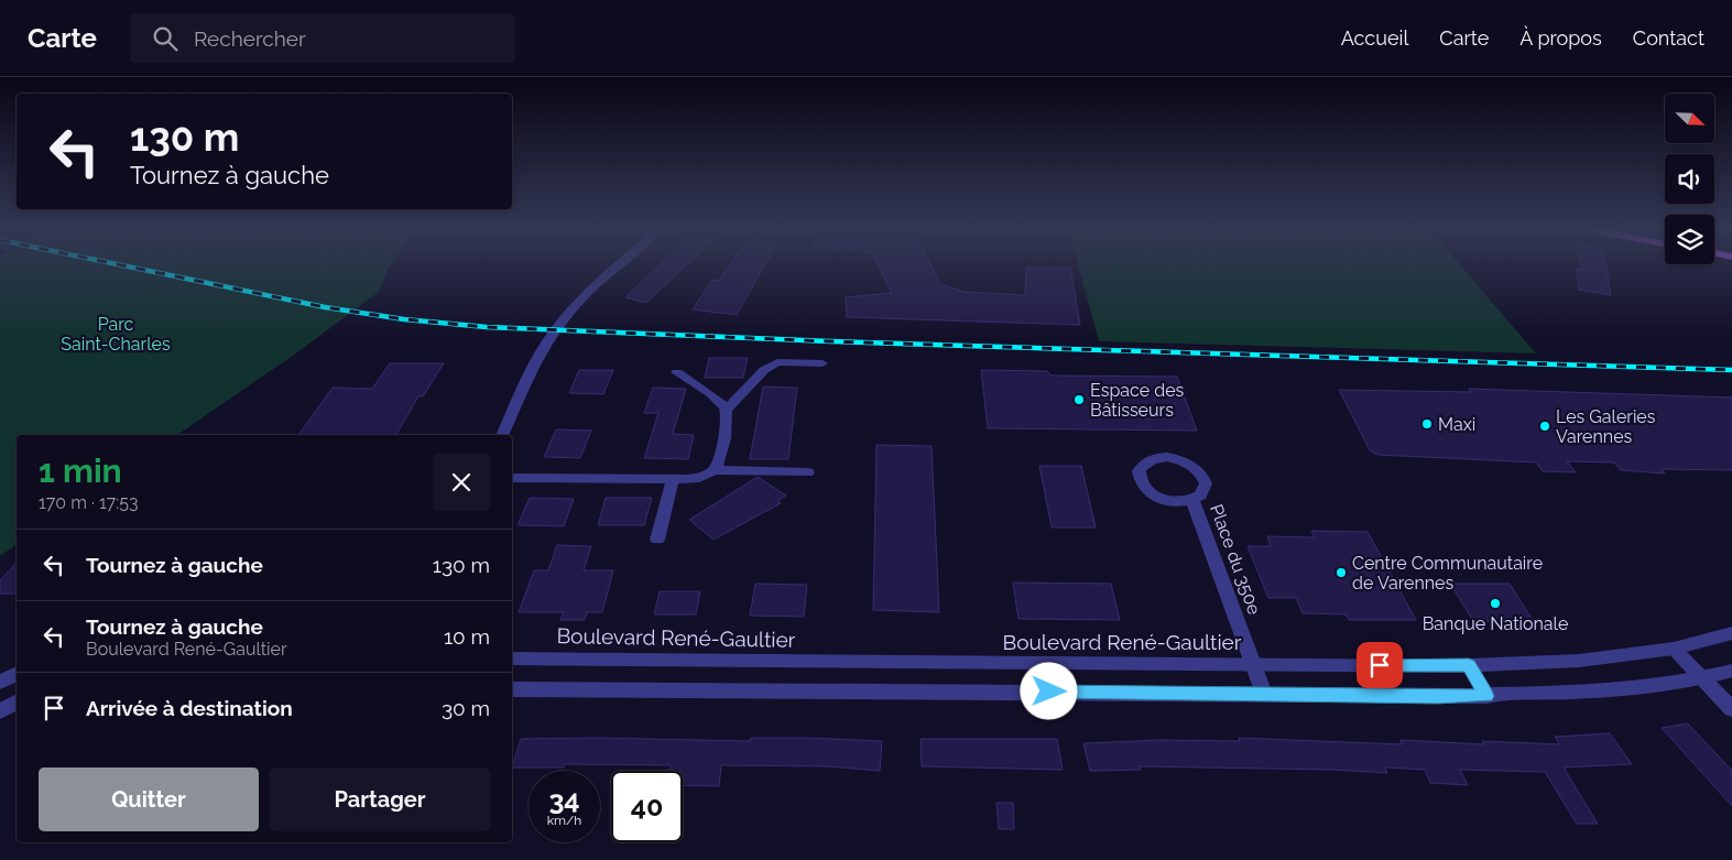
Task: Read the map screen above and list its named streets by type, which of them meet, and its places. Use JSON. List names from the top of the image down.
{
  "streets": {
    "street": ["Place du 350e", "Boulevard René-Gaultier"]
  },
  "crossings": [
    ["Place du 350e", "Boulevard René-Gaultier"]
  ],
  "parks": ["Parc Saint-Charles"],
  "places": [
    "Espace des Bâtisseurs",
    "Maxi",
    "Les Galeries Varennes",
    "Centre Communautaire de Varennes",
    "Banque Nationale"
  ],
  "north": "bottom right",
  "page": {
    "header": "Carte",
    "search": "Rechercher",
    "nav": [
      "Accueil",
      "Carte",
      "À propos",
      "Contact"
    ],
    "turn": ["130 m", "Tournez à gauche"],
    "heading": ["1 min", "170 m · 17:53"],
    "list": [
      {
        "name": "Tournez à gauche",
        "value": "130 m"
      },
      {
        "name": "Tournez à gauche",
        "note": "Boulevard René-Gaultier",
        "value": "10 m"
      },
      {
        "name": "Arrivée à destination",
        "value": "30 m"
      }
    ],
    "buttons": ["Quitter", "Partager"],
    "speed": "34 km/h",
    "limit": "40"
  }
}
